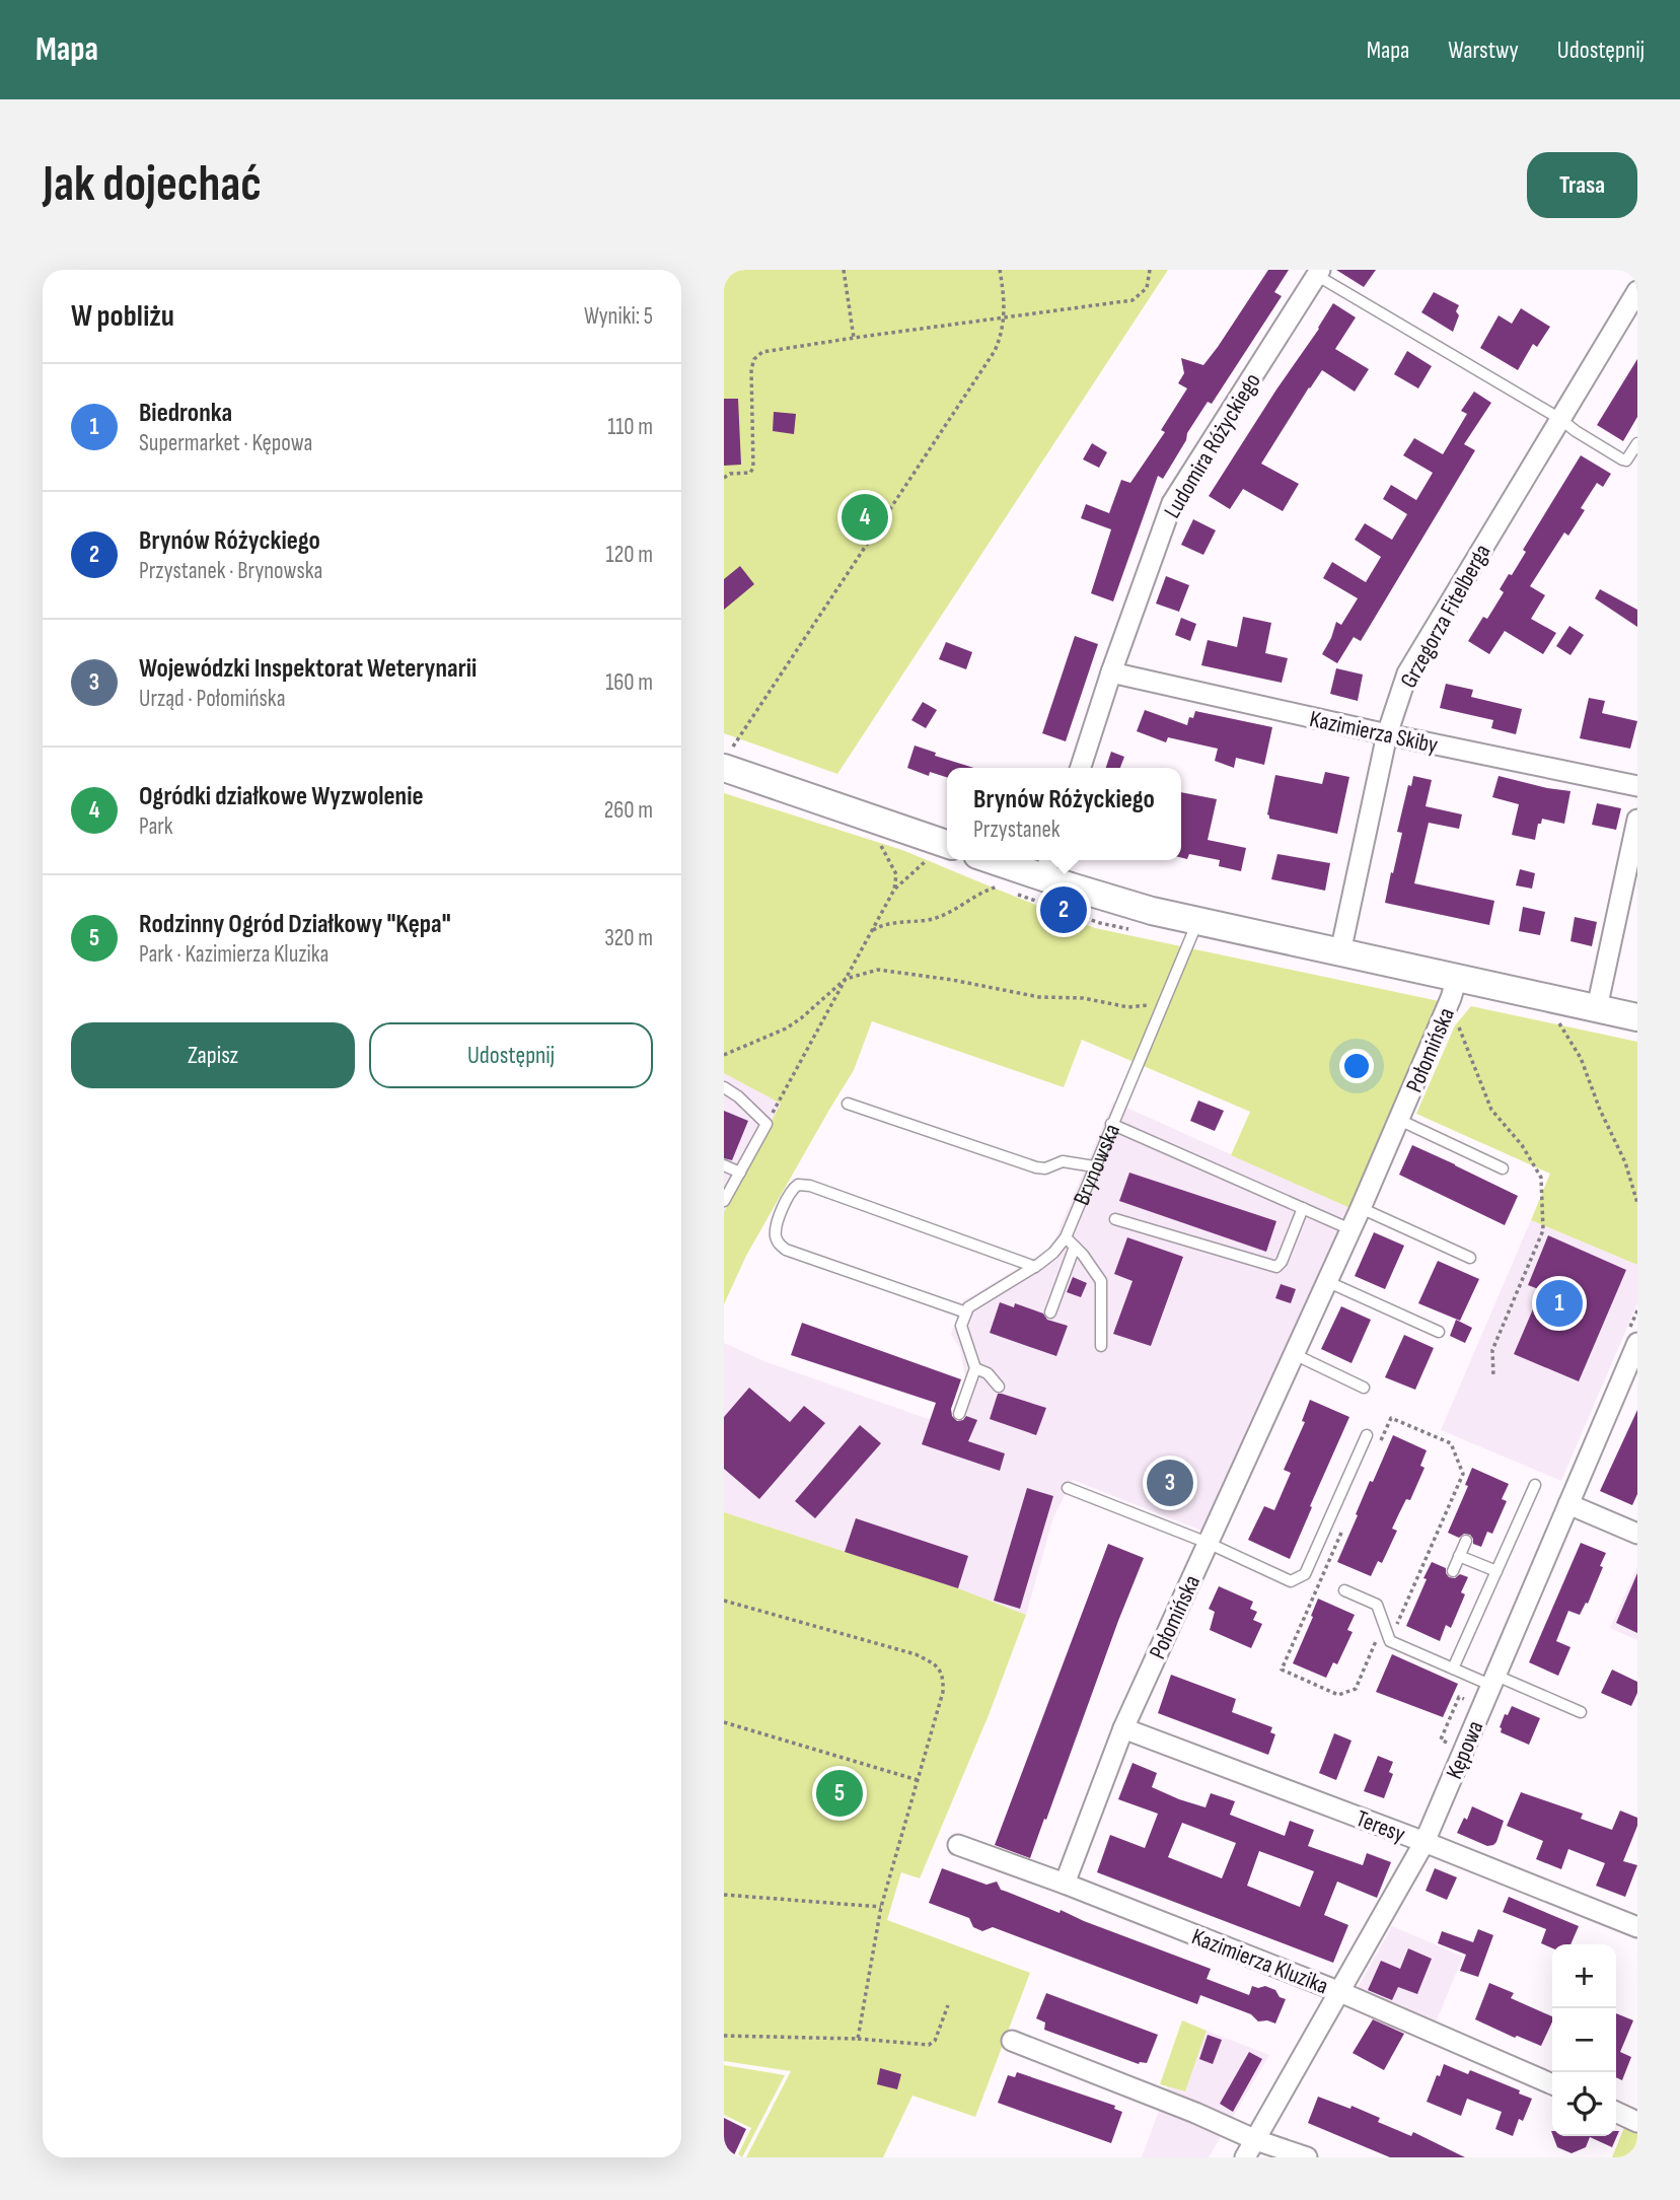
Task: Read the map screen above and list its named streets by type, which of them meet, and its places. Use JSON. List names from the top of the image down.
{
  "streets": {
    "street": [
      "Ludomira Różyckiego",
      "Grzegorza Fitelberga",
      "Kazimierza Skiby",
      "Połomińska",
      "Kępowa",
      "Teresy",
      "Kazimierza Kluzika"
    ],
    "lane": ["Brynowska"]
  },
  "crossings": [
    ["Ludomira Różyckiego", "Kazimierza Skiby"],
    ["Grzegorza Fitelberga", "Kazimierza Skiby"],
    ["Połomińska", "Teresy"],
    ["Połomińska", "Kazimierza Kluzika"],
    ["Kępowa", "Teresy"],
    ["Kępowa", "Kazimierza Kluzika"]
  ],
  "page": {
    "header": "Mapa",
    "nav": ["Mapa", "Warstwy", "Udostępnij"],
    "buttons": [
      "Trasa",
      ["Zapisz", "Udostępnij"]
    ],
    "title": "Jak dojechać",
    "heading": ["W pobliżu", "Wyniki: 5"],
    "list": [
      {
        "mark": "1",
        "name": "Biedronka",
        "note": "Supermarket · Kępowa",
        "value": "110 m"
      },
      {
        "mark": "2",
        "name": "Brynów Różyckiego",
        "note": "Przystanek · Brynowska",
        "value": "120 m"
      },
      {
        "mark": "3",
        "name": "Wojewódzki Inspektorat Weterynarii",
        "note": "Urząd · Połomińska",
        "value": "160 m"
      },
      {
        "mark": "4",
        "name": "Ogródki działkowe Wyzwolenie",
        "note": "Park",
        "value": "260 m"
      },
      {
        "mark": "5",
        "name": "Rodzinny Ogród Działkowy \"Kępa\"",
        "note": "Park · Kazimierza Kluzika",
        "value": "320 m"
      }
    ],
    "pins": [
      "4",
      "2",
      "1",
      "3",
      "5"
    ],
    "popup": ["Brynów Różyckiego", "Przystanek"],
    "map_buttons": ["+", "−"]
  }
}
